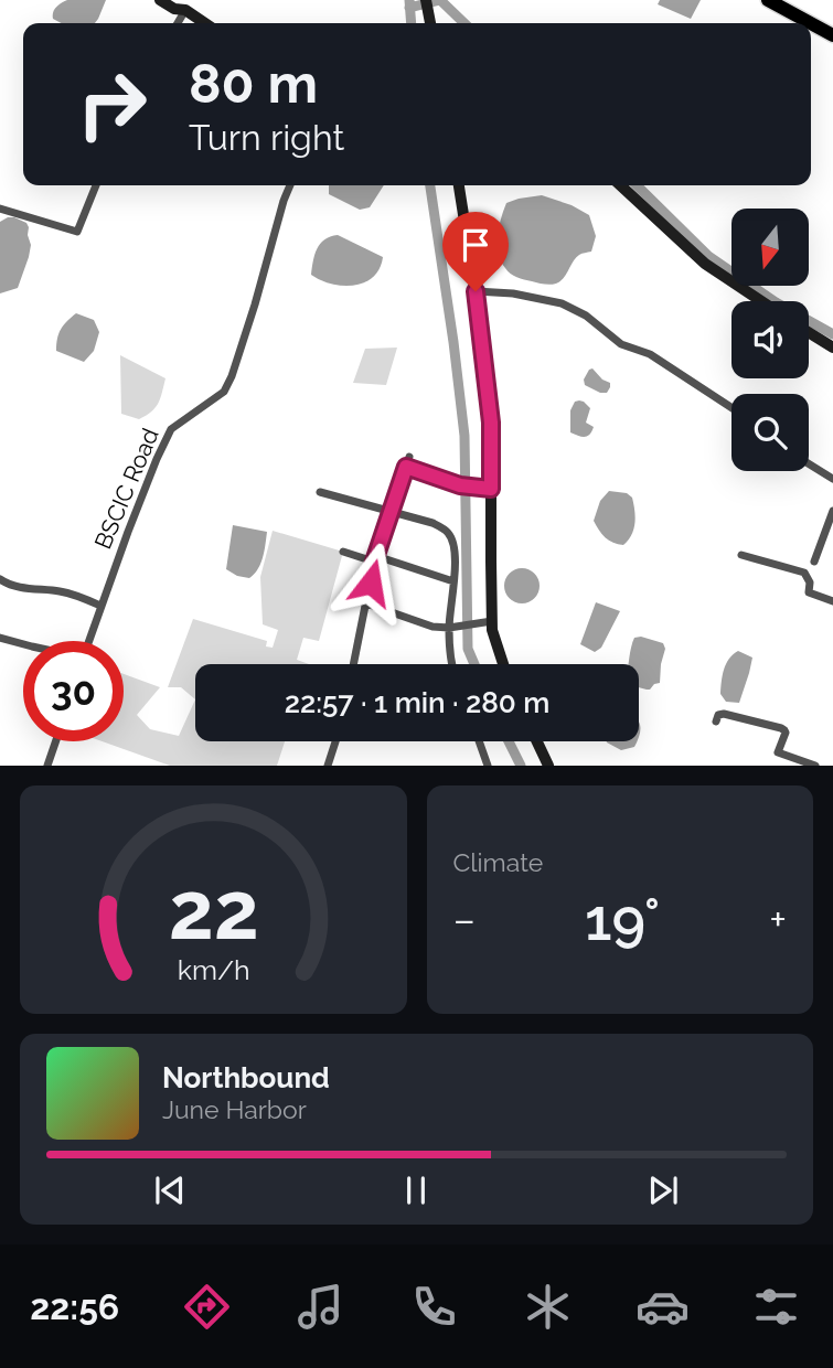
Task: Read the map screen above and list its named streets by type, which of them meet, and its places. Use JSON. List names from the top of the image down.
{
  "streets": {
    "street": ["BSCIC Road"]
  },
  "north": "bottom",
  "page": {
    "turn": ["80 m", "Turn right"],
    "limit": "30",
    "trip": "22:57 · 1 min · 280 m",
    "tile": "Climate",
    "heat": ["−", "19°", "+"],
    "song": ["Northbound", "June Harbor"],
    "tabs": "22:56",
    "gauge": ["22", "km/h"]
  }
}
